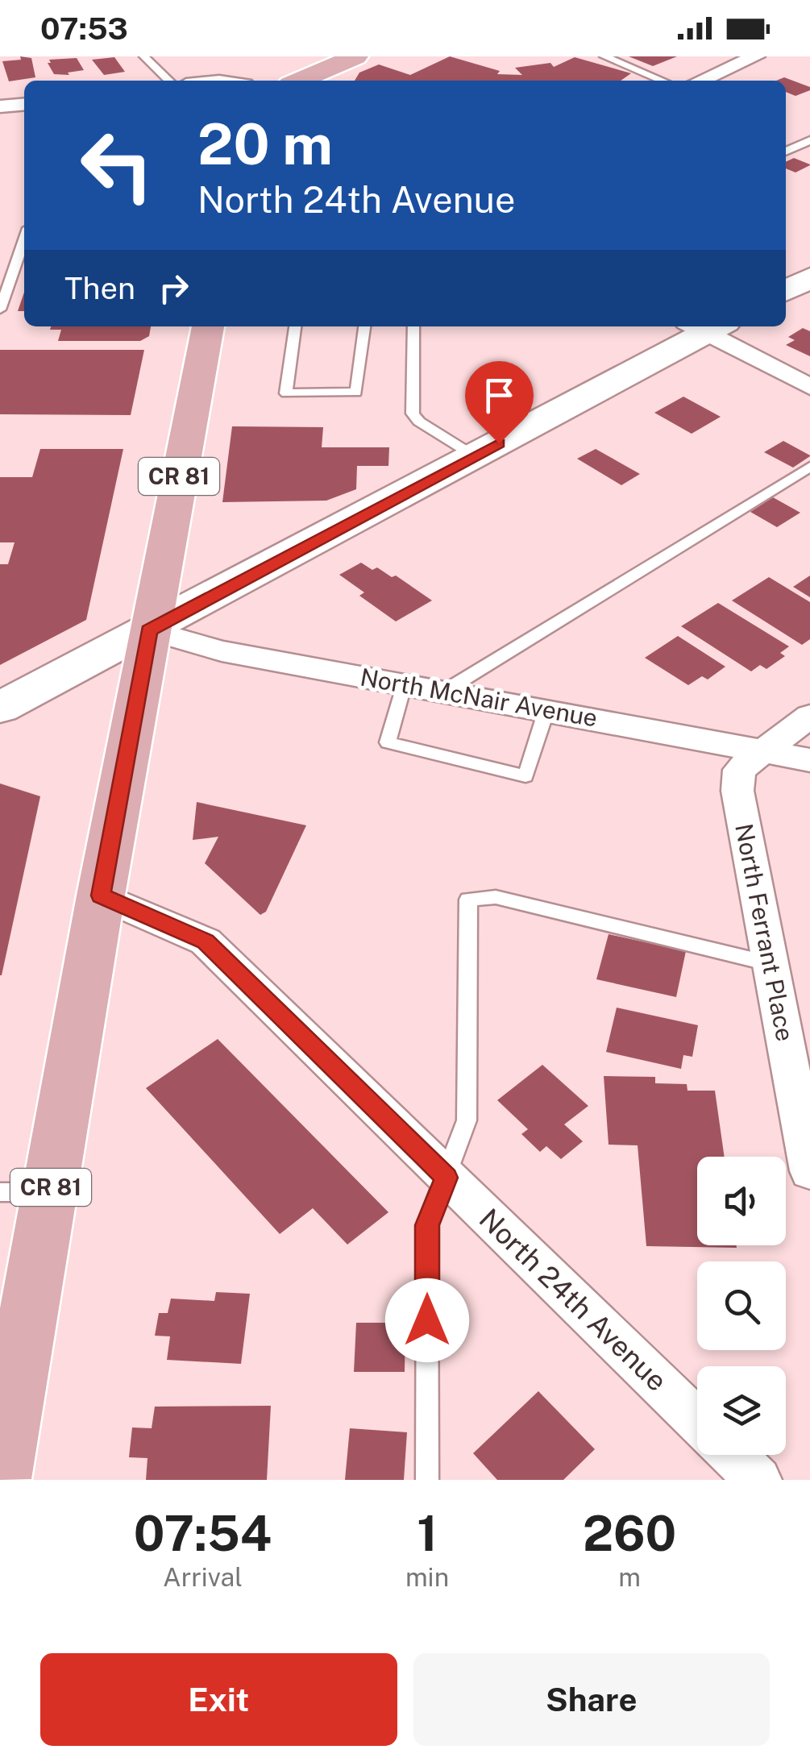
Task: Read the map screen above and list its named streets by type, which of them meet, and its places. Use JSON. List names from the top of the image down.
{
  "streets": {
    "main road": ["CR 81"],
    "street": ["North McNair Avenue", "North Ferrant Place", "North 24th Avenue"]
  },
  "crossings": [
    ["CR 81", "North McNair Avenue"],
    ["CR 81", "North 24th Avenue"],
    ["North McNair Avenue", "North Ferrant Place"]
  ],
  "page": {
    "status": "07:53",
    "turn": ["20 m", "North 24th Avenue"],
    "then": "Then",
    "eta": [
      "07:54",
      "Arrival",
      "1",
      "min",
      "260",
      "m"
    ],
    "buttons": ["Exit", "Share"]
  }
}
